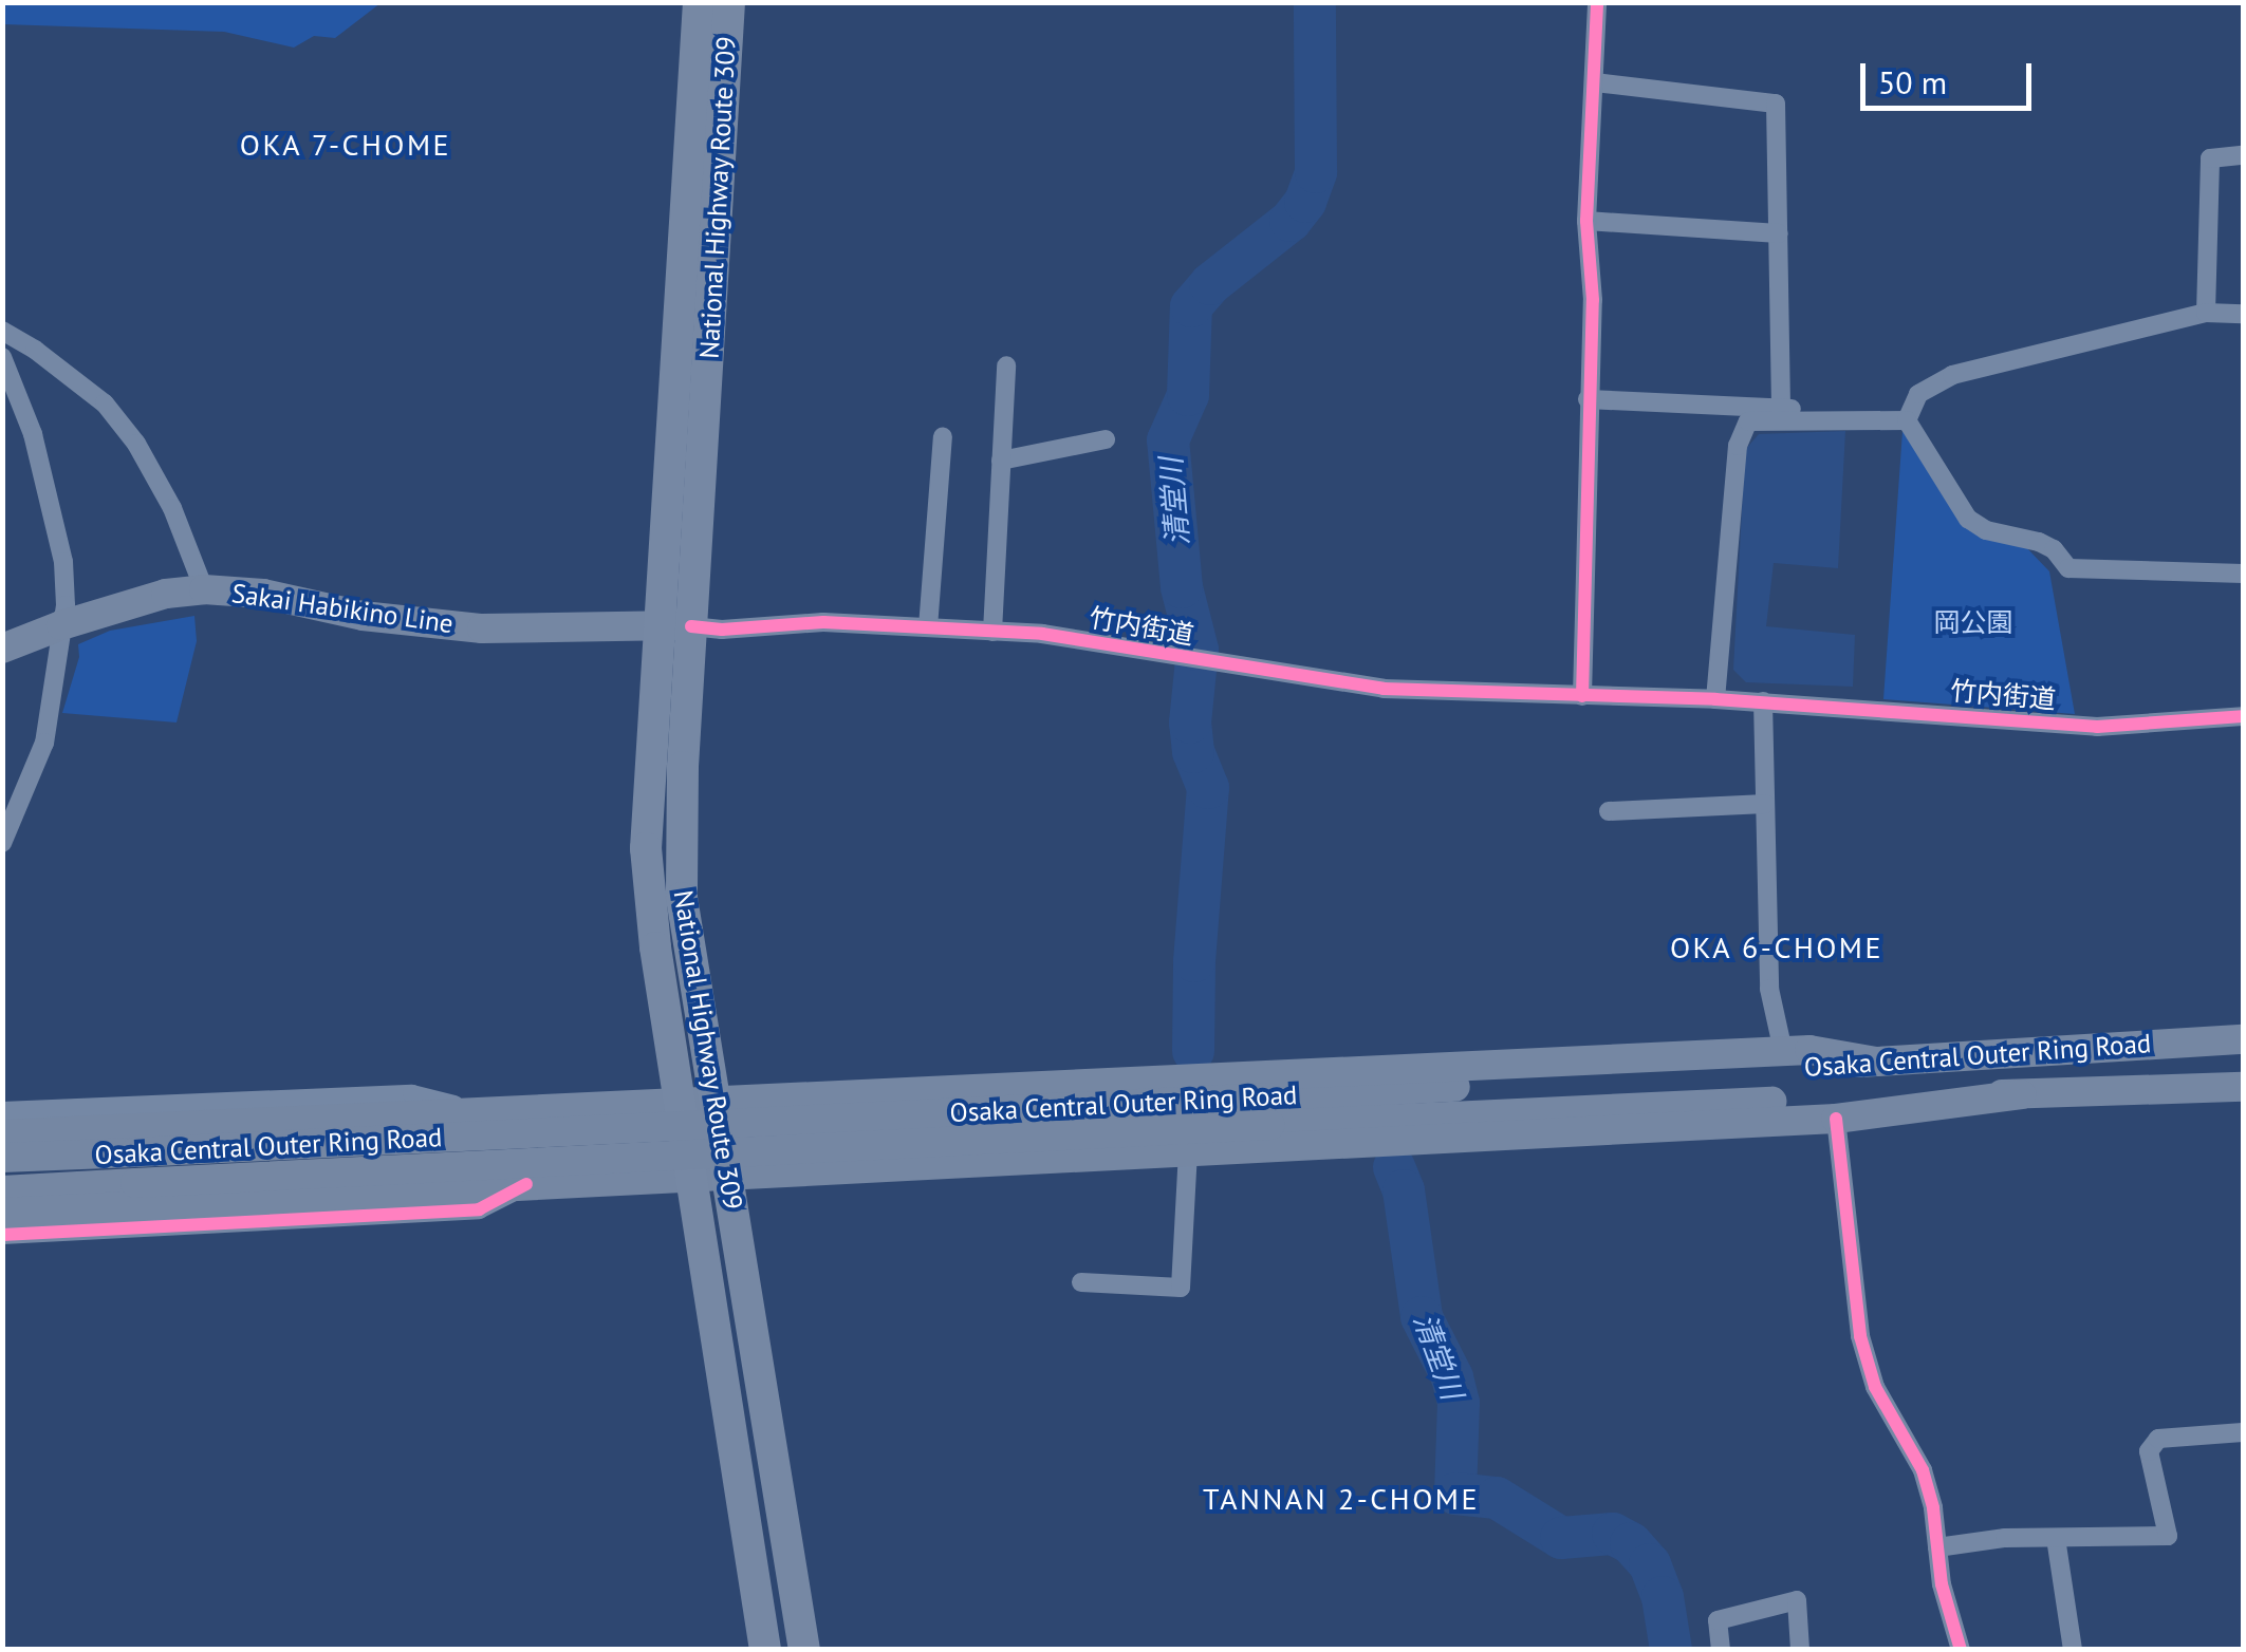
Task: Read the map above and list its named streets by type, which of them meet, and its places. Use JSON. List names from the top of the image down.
{
  "streets": {
    "highway": ["National Highway Route 309"],
    "main road": ["Sakai Habikino Line", "Osaka Central Outer Ring Road"],
    "street": ["竹内街道"]
  },
  "crossings": [
    ["National Highway Route 309", "Sakai Habikino Line"],
    ["National Highway Route 309", "竹内街道"],
    ["Sakai Habikino Line", "竹内街道"]
  ],
  "districts": ["OKA 7-CHOME", "OKA 6-CHOME", "TANNAN 2-CHOME"],
  "water": ["清堂川"],
  "parks": ["岡公園"],
  "scale_bar": "50 m"
}
